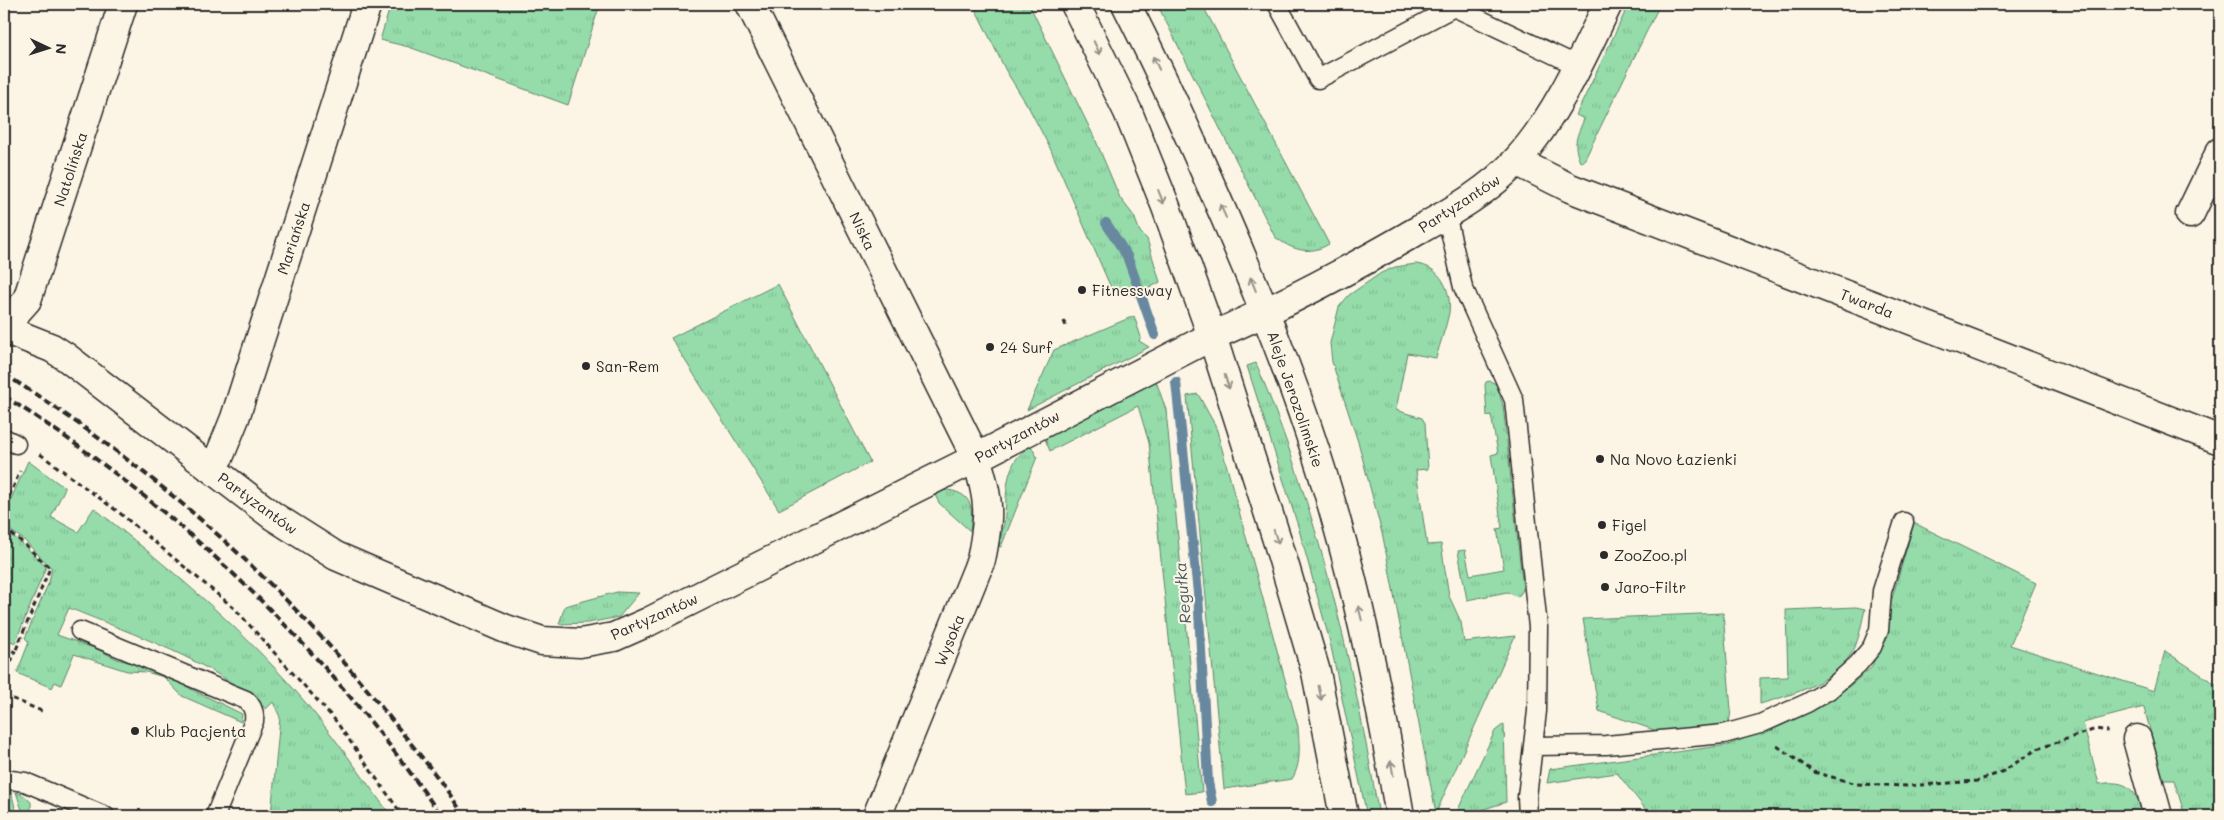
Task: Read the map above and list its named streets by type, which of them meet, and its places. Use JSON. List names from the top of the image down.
{
  "streets": {
    "street": [
      "Natolińska",
      "Partyzantów",
      "Niska",
      "Mariańska",
      "Twarda",
      "Aleje Jerozolimskie",
      "Wysoka"
    ]
  },
  "crossings": [
    ["Natolińska", "Partyzantów"],
    ["Partyzantów", "Niska"],
    ["Partyzantów", "Mariańska"],
    ["Partyzantów", "Twarda"],
    ["Partyzantów", "Aleje Jerozolimskie"],
    ["Partyzantów", "Wysoka"],
    ["Niska", "Wysoka"]
  ],
  "water": ["Regułka"],
  "places": [
    "Fitnessway",
    "24 Surf",
    "San-Rem",
    "Na Novo Łazienki",
    "Figel",
    "ZooZoo.pl",
    "Jaro-Filtr",
    "Klub Pacjenta"
  ],
  "north": "right"
}
